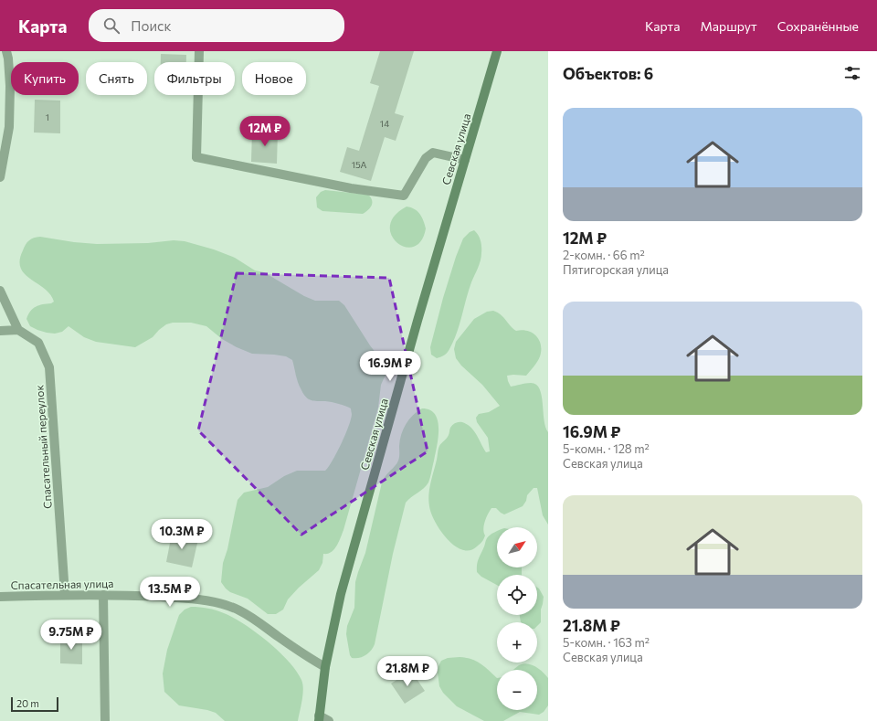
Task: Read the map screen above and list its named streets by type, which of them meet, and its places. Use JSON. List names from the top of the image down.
{
  "streets": {
    "street": ["Севская улица", "Спасательный переулок", "Спасательная улица"]
  },
  "crossings": [
    ["Севская улица", "Спасательная улица"],
    ["Спасательный переулок", "Спасательная улица"]
  ],
  "house_numbers": ["1", "14", "15А"],
  "scale_bar": "20 m",
  "north": "top right",
  "page": {
    "header": "Карта",
    "search": "Поиск",
    "nav": ["Карта", "Маршрут", "Сохранённые"],
    "heading": "Объектов: 6",
    "chip": [
      "Купить",
      "Снять",
      "Фильтры",
      "Новое"
    ],
    "list": [
      {
        "name": "12M ₽",
        "note": "2-комн. · 66 m² · Пятигорская улица"
      },
      {
        "name": "16.9M ₽",
        "note": "5-комн. · 128 m² · Севская улица"
      },
      {
        "name": "21.8M ₽",
        "note": "5-комн. · 163 m² · Севская улица"
      }
    ],
    "price": [
      "12M ₽",
      "16.9M ₽",
      "10.3M ₽",
      "13.5M ₽",
      "9.75M ₽",
      "21.8M ₽"
    ],
    "map_buttons": ["+", "−"],
    "scale": "20 m"
  }
}
